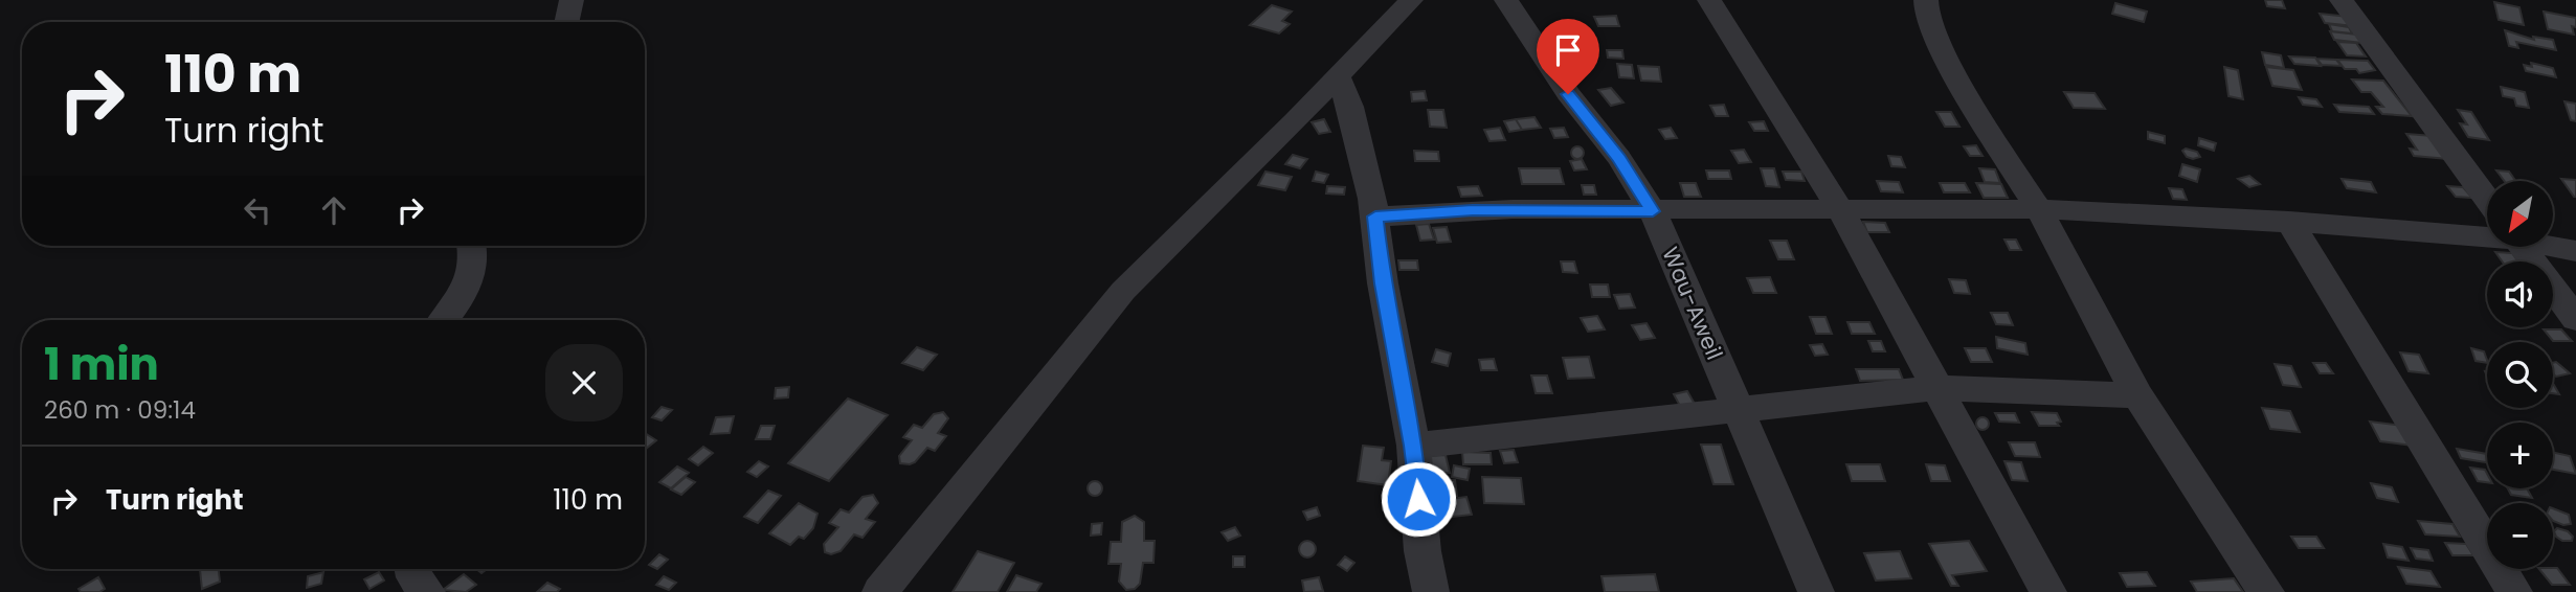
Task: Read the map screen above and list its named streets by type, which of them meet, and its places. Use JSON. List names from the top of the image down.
{
  "streets": {
    "street": ["Wau-Aweil"]
  },
  "north": "bottom left",
  "page": {
    "turn": ["110 m", "Turn right"],
    "map_buttons": ["+", "−"],
    "heading": ["1 min", "260 m · 09:14"],
    "list": [
      {
        "name": "Turn right",
        "value": "110 m"
      }
    ]
  }
}
